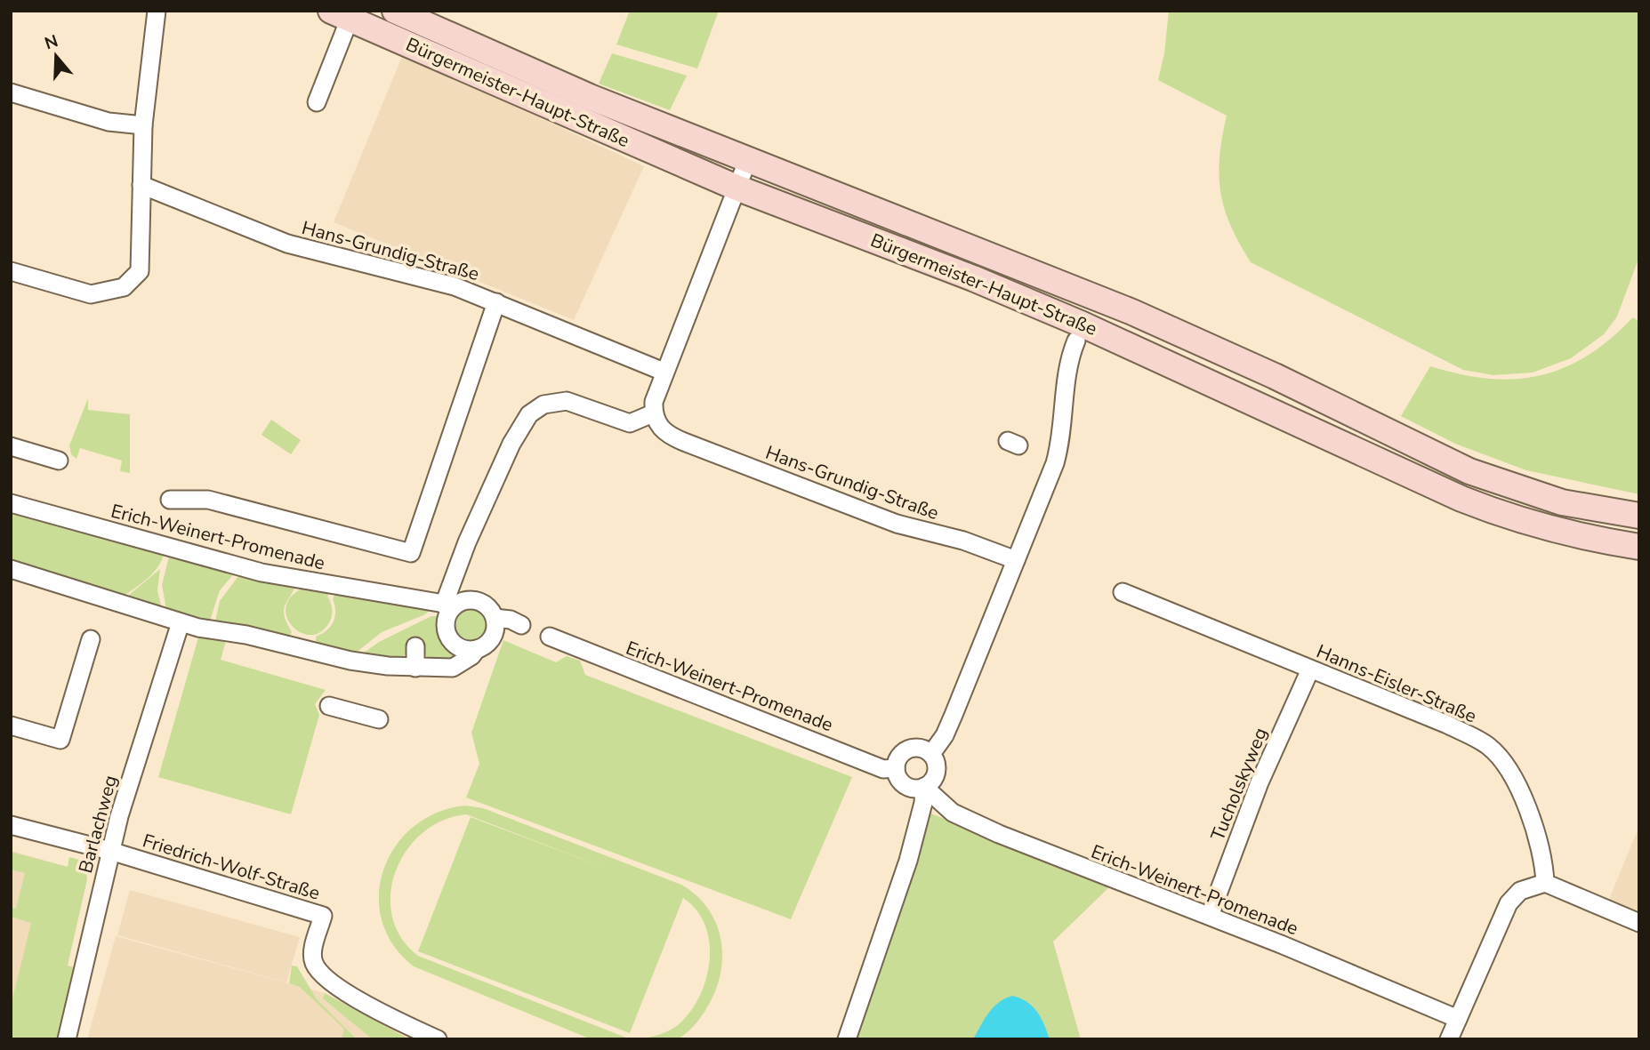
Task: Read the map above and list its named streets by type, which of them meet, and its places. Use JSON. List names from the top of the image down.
{
  "streets": {
    "street": [
      "Bürgermeister-Haupt-Straße",
      "Hans-Grundig-Straße",
      "Erich-Weinert-Promenade",
      "Hanns-Eisler-Straße",
      "Tucholskyweg",
      "Barlachweg",
      "Friedrich-Wolf-Straße"
    ]
  },
  "crossings": [
    ["Erich-Weinert-Promenade", "Tucholskyweg"],
    ["Hanns-Eisler-Straße", "Tucholskyweg"],
    ["Barlachweg", "Friedrich-Wolf-Straße"]
  ],
  "north": "top"
}
